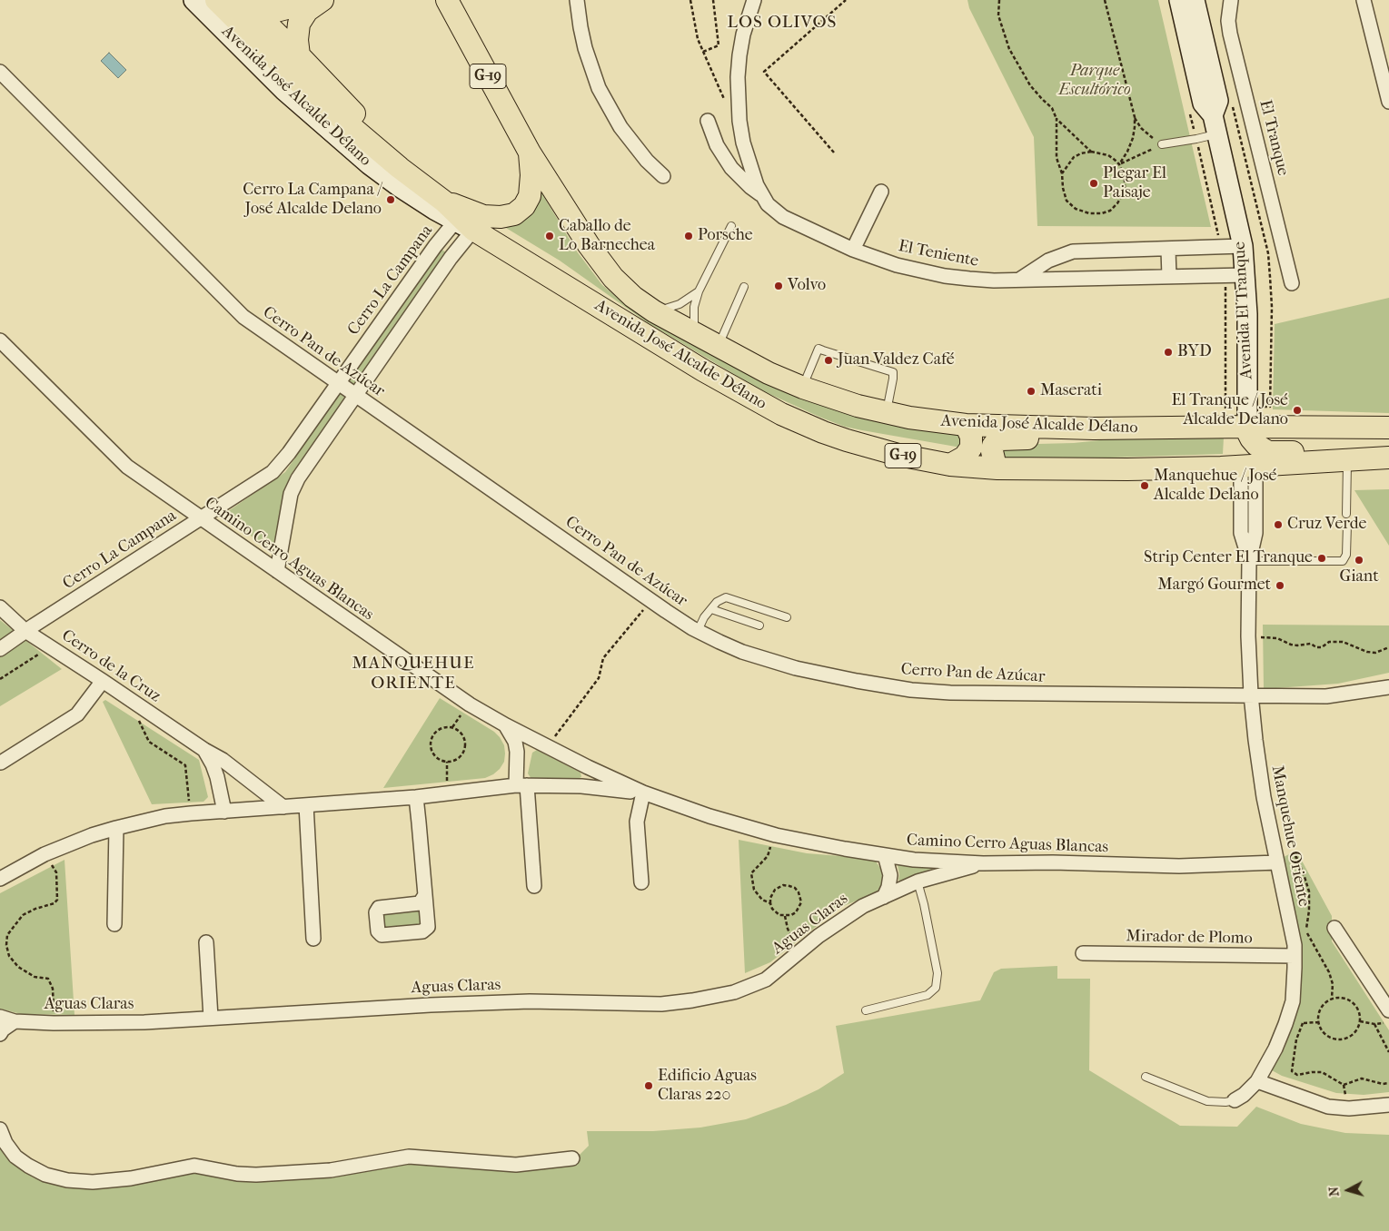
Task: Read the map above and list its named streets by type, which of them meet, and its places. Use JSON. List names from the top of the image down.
{
  "streets": {
    "main road": ["G-19", "Avenida José Alcalde Délano", "Avenida El Tranque"],
    "street": [
      "El Tranque",
      "El Teniente",
      "Cerro La Campana",
      "Cerro Pan de Azúcar",
      "Camino Cerro Aguas Blancas",
      "Cerro de la Cruz",
      "Manquehue Oriente",
      "Aguas Claras",
      "Mirador de Plomo"
    ]
  },
  "crossings": [
    ["Avenida José Alcalde Délano", "Cerro La Campana"],
    ["Avenida José Alcalde Délano", "Avenida El Tranque"],
    ["Avenida José Alcalde Délano", "Manquehue Oriente"],
    ["El Teniente", "Avenida El Tranque"],
    ["Cerro La Campana", "Cerro Pan de Azúcar"],
    ["Cerro La Campana", "Camino Cerro Aguas Blancas"],
    ["Cerro La Campana", "Cerro de la Cruz"],
    ["Cerro Pan de Azúcar", "Manquehue Oriente"],
    ["Camino Cerro Aguas Blancas", "Manquehue Oriente"],
    ["Camino Cerro Aguas Blancas", "Aguas Claras"],
    ["Manquehue Oriente", "Mirador de Plomo"]
  ],
  "districts": ["LOS OLIVOS", "MANQUEHUE ORIENTE"],
  "parks": ["Parque Escultórico"],
  "places": [
    "Plegar El Paisaje",
    "Cerro La Campana / José Alcalde Delano",
    "Caballo de Lo Barnechea",
    "Porsche",
    "Volvo",
    "BYD",
    "Juan Valdez Café",
    "Maserati",
    "El Tranque / José Alcalde Delano",
    "Manquehue / José Alcalde Delano",
    "Cruz Verde",
    "Strip Center El Tranque",
    "Giant",
    "Margó Gourmet",
    "Edificio Aguas Claras 220"
  ],
  "north": "left"
}
